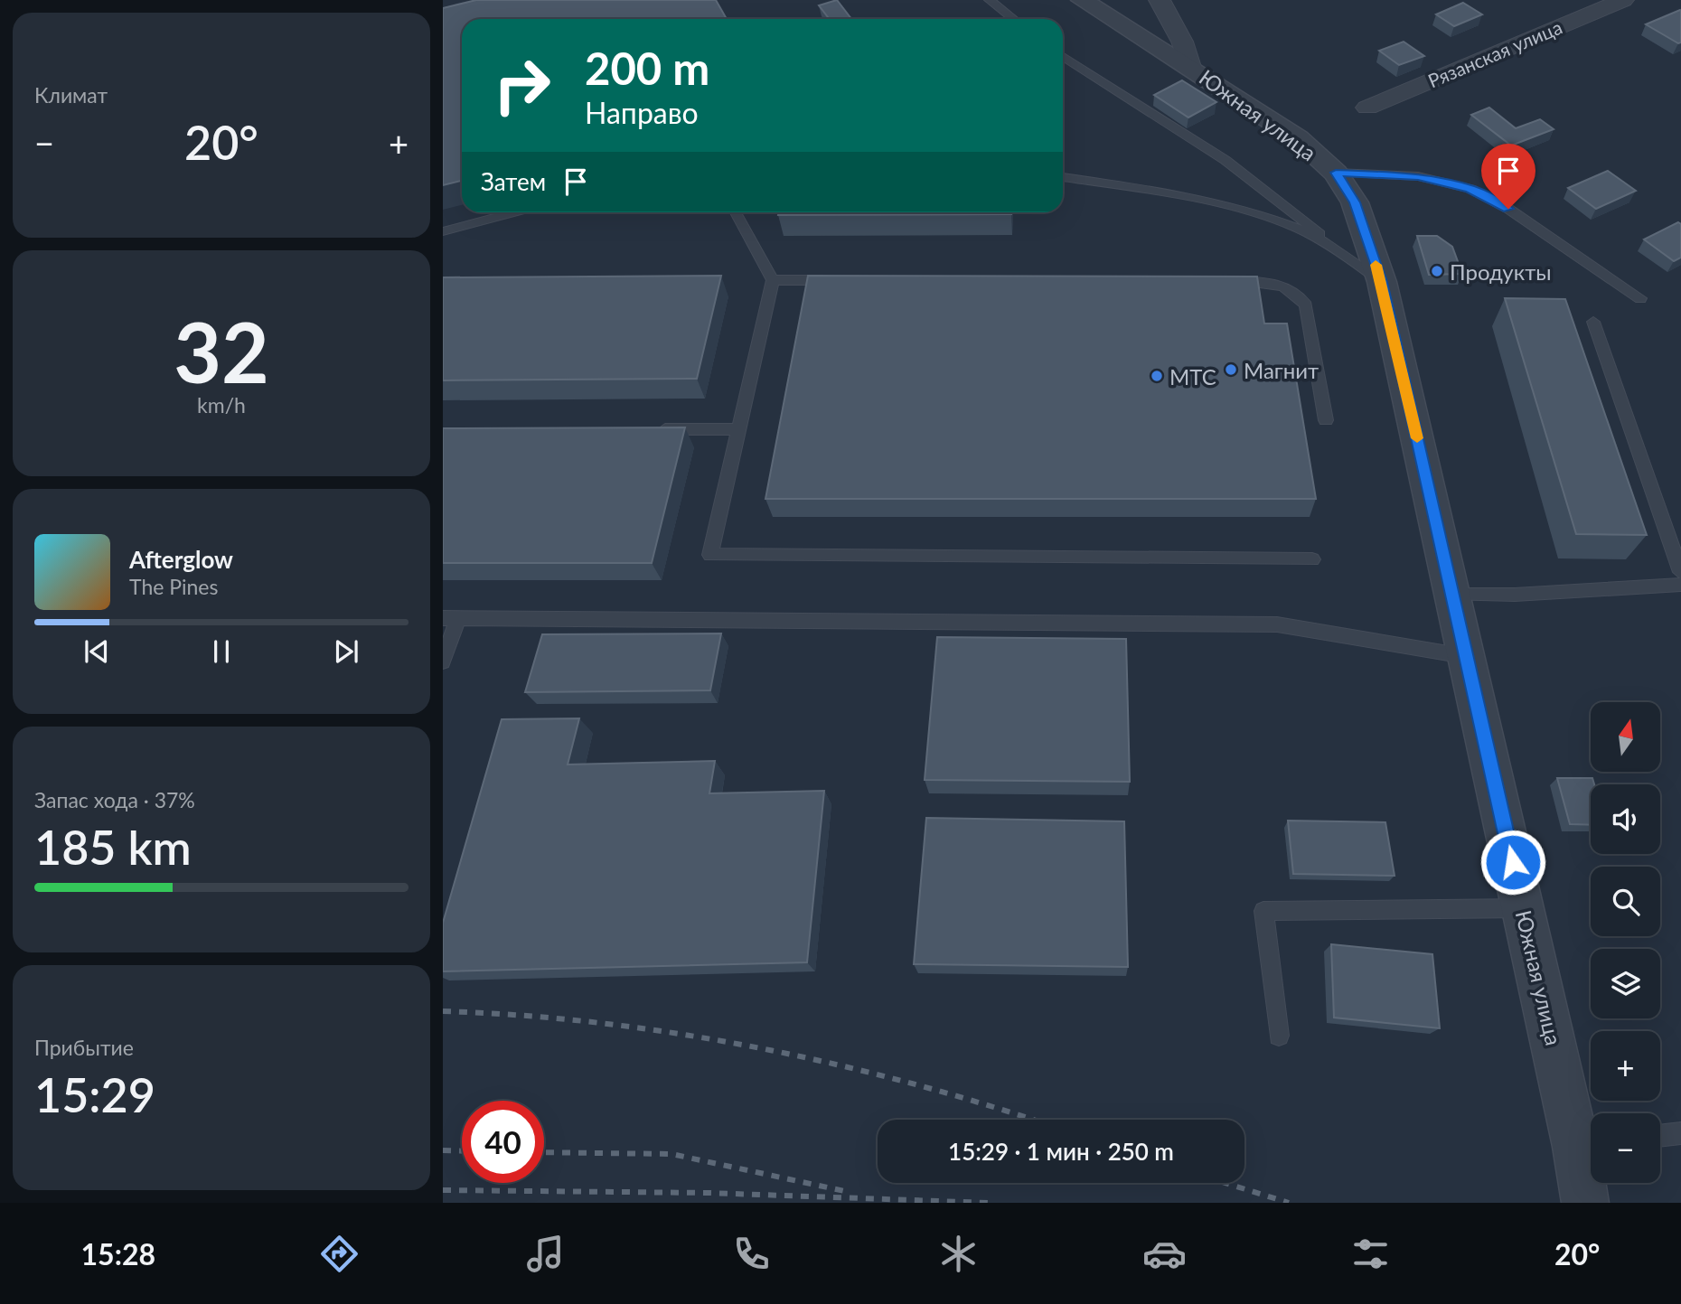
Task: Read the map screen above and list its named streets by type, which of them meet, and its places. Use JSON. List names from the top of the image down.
{
  "streets": {
    "street": ["Рязанская улица", "Южная улица"]
  },
  "places": ["Продукты", "Магнит", "МТС"],
  "north": "top",
  "page": {
    "tile": [
      "Климат",
      ["32", "km/h"],
      ["Запас хода · 37%", "185 km"],
      ["Прибытие", "15:29"]
    ],
    "turn": ["200 m", "Направо"],
    "heat": ["−", "20°", "+"],
    "then": "Затем",
    "song": ["Afterglow", "The Pines"],
    "map_buttons": ["+", "−"],
    "limit": "40",
    "trip": "15:29 · 1 мин · 250 m",
    "tabs": ["15:28", "20°"]
  }
}
